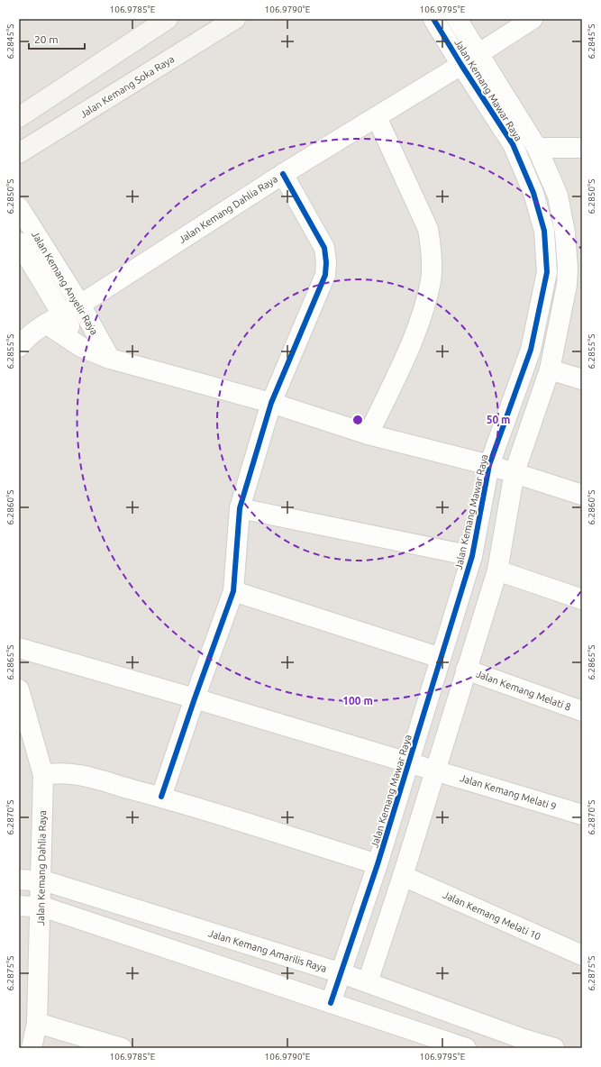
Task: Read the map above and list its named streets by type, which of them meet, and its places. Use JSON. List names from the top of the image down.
{
  "streets": {
    "street": [
      "Jalan Kemang Soka Raya",
      "Jalan Kemang Mawar Raya",
      "Jalan Kemang Dahlia Raya",
      "Jalan Kemang Anyelir Raya",
      "Jalan Kemang Melati 8",
      "Jalan Kemang Melati 9",
      "Jalan Kemang Melati 10",
      "Jalan Kemang Amarilis Raya"
    ]
  },
  "crossings": [
    ["Jalan Kemang Mawar Raya", "Jalan Kemang Dahlia Raya"],
    ["Jalan Kemang Mawar Raya", "Jalan Kemang Melati 8"],
    ["Jalan Kemang Mawar Raya", "Jalan Kemang Melati 9"],
    ["Jalan Kemang Mawar Raya", "Jalan Kemang Melati 10"],
    ["Jalan Kemang Mawar Raya", "Jalan Kemang Amarilis Raya"],
    ["Jalan Kemang Dahlia Raya", "Jalan Kemang Anyelir Raya"],
    ["Jalan Kemang Dahlia Raya", "Jalan Kemang Amarilis Raya"]
  ],
  "scale_bar": "20 m",
  "coordinates": [
    "106.9785°E",
    "106.9790°E",
    "106.9795°E",
    "6.2845°S",
    "6.2850°S",
    "6.2855°S",
    "6.2860°S",
    "6.2865°S",
    "6.2870°S",
    "6.2875°S"
  ],
  "rings": ["50 m", "100 m"]
}
